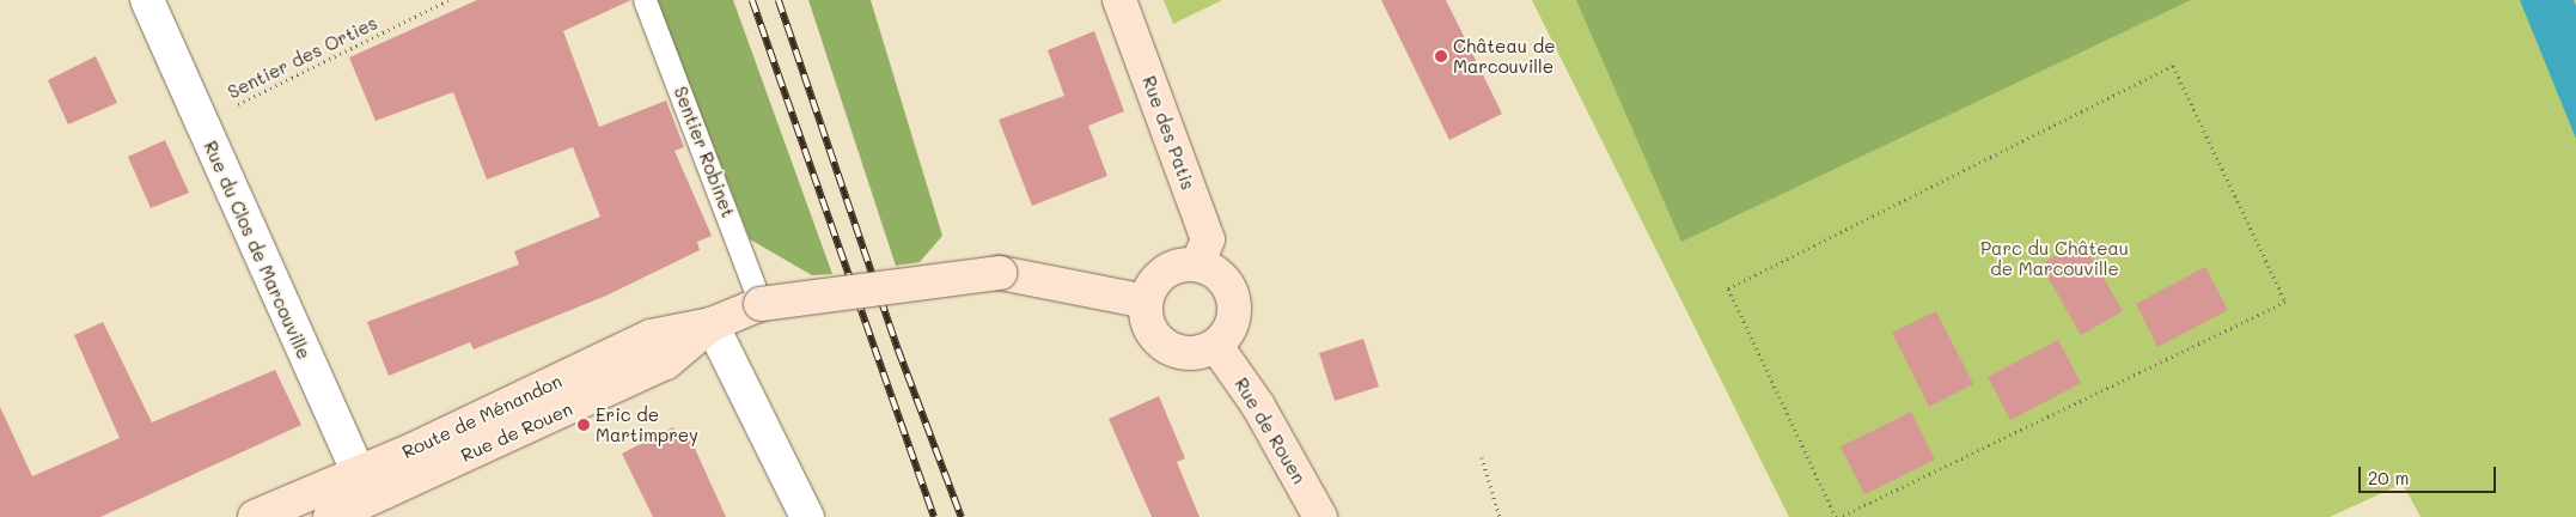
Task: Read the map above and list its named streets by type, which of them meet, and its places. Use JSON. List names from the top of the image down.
{
  "streets": {
    "main road": ["Rue des Patis", "Route de Ménandon", "Rue de Rouen"],
    "street": ["Rue du Clos de Marcouville"],
    "lane": ["Sentier Robinet"],
    "path": ["Sentier des Orties"]
  },
  "crossings": [
    ["Sentier des Orties", "Rue du Clos de Marcouville"],
    ["Rue des Patis", "Rue de Rouen"],
    ["Rue du Clos de Marcouville", "Route de Ménandon"]
  ],
  "parks": ["Parc du Château de Marcouville"],
  "places": ["Château de Marcouville", "Eric de Martimprey"],
  "scale_bar": "20 m"
}
